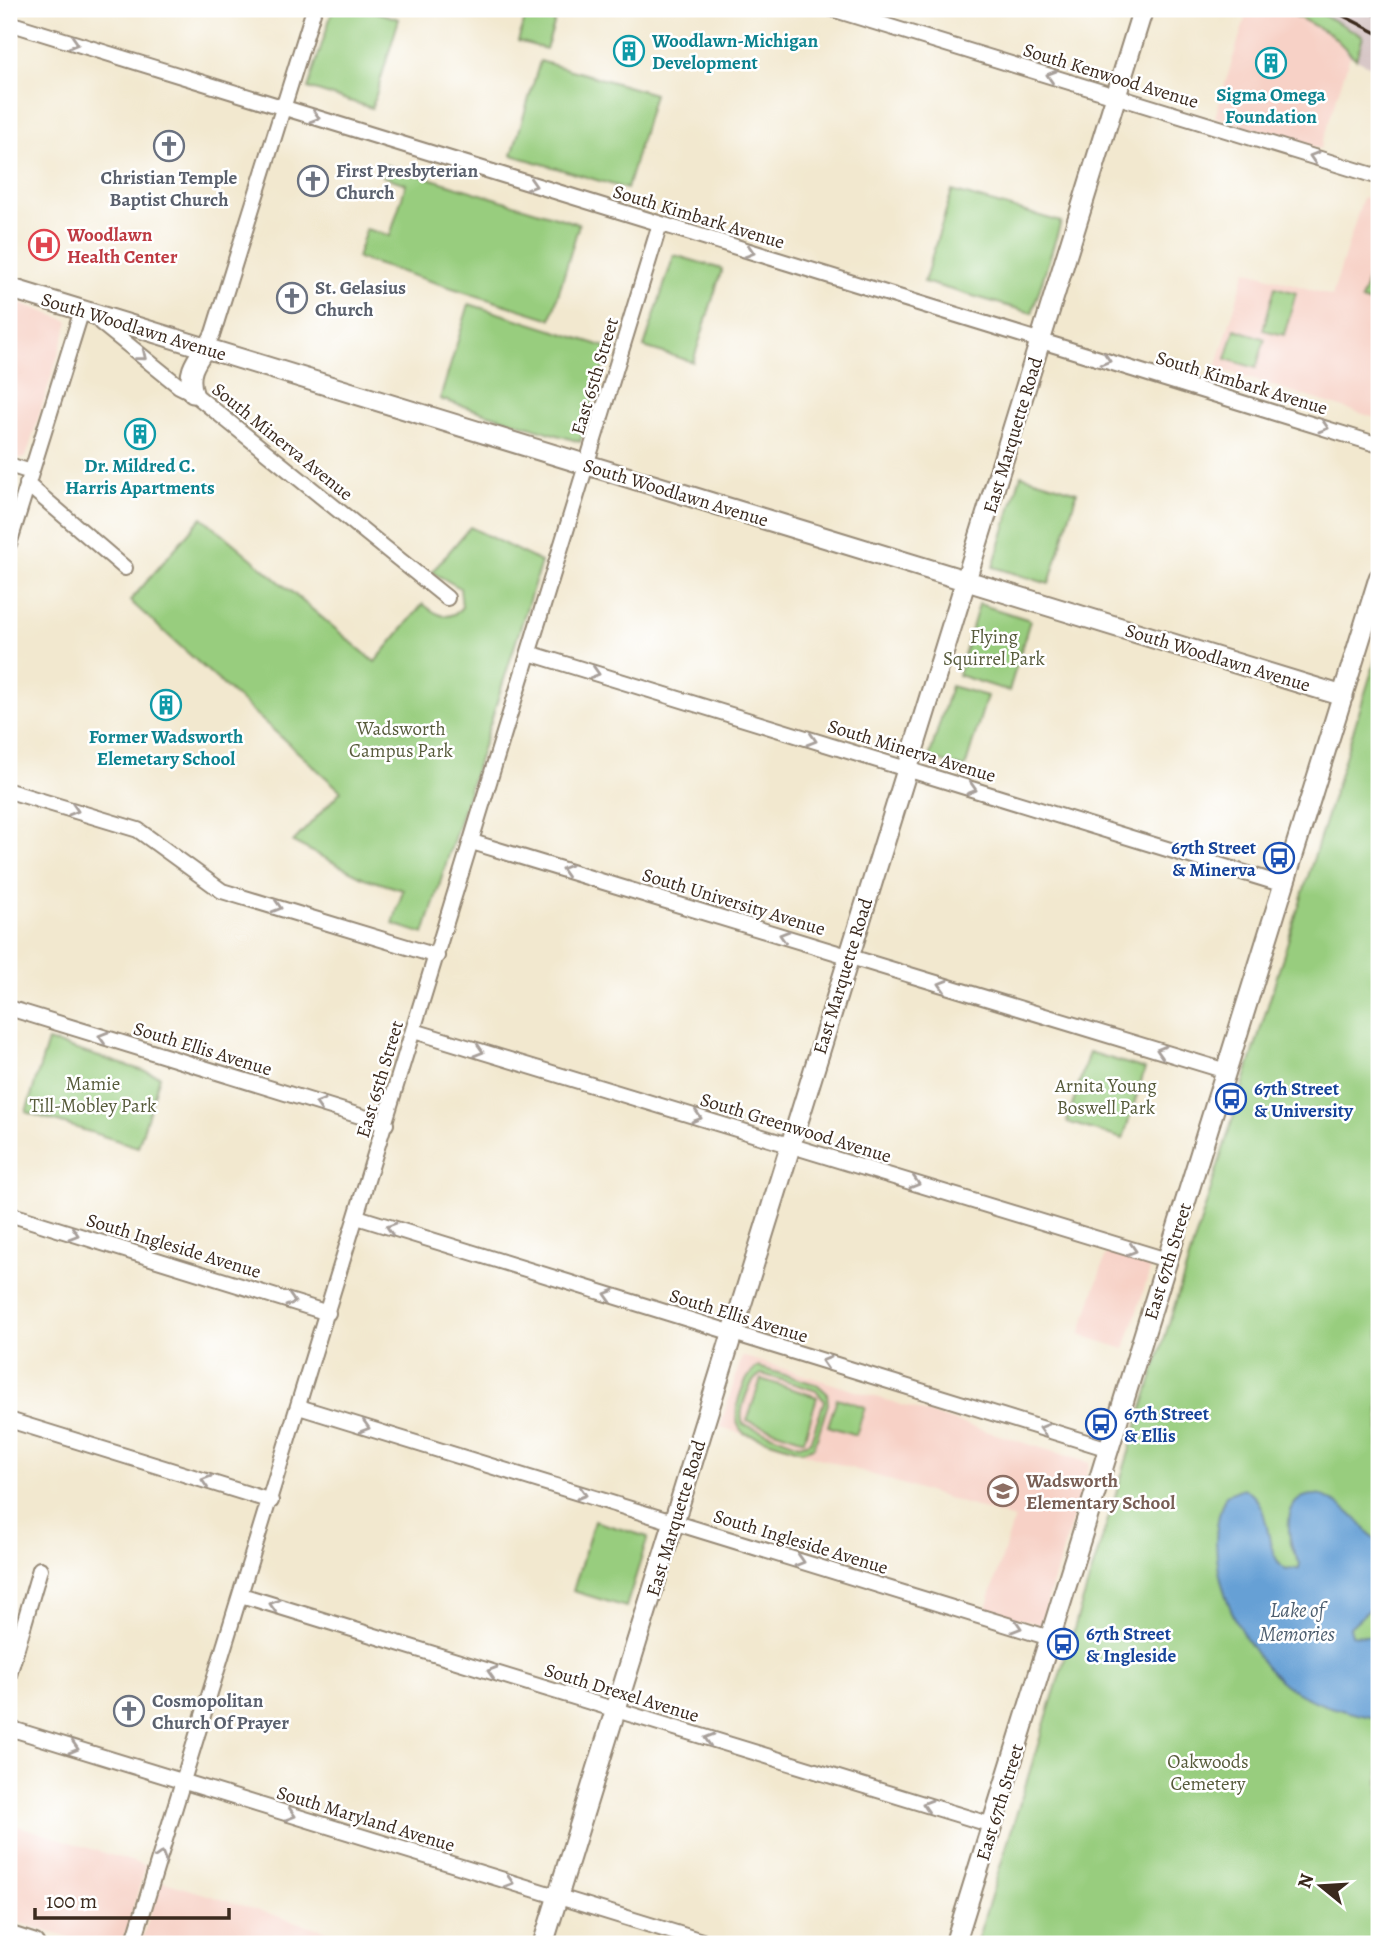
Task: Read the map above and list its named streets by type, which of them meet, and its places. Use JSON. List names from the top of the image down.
{
  "streets": {
    "street": [
      "South Kenwood Avenue",
      "South Kimbark Avenue",
      "South Woodlawn Avenue",
      "East 65th Street",
      "East Marquette Road",
      "South Minerva Avenue",
      "South University Avenue",
      "South Ellis Avenue",
      "South Greenwood Avenue",
      "South Ingleside Avenue",
      "East 67th Street",
      "South Drexel Avenue",
      "South Maryland Avenue"
    ]
  },
  "crossings": [
    ["South Kenwood Avenue", "East Marquette Road"],
    ["South Kimbark Avenue", "East 65th Street"],
    ["South Kimbark Avenue", "East Marquette Road"],
    ["South Woodlawn Avenue", "East 65th Street"],
    ["South Woodlawn Avenue", "East Marquette Road"],
    ["South Woodlawn Avenue", "South Minerva Avenue"],
    ["South Woodlawn Avenue", "East 67th Street"],
    ["East 65th Street", "South Minerva Avenue"],
    ["East 65th Street", "South University Avenue"],
    ["East 65th Street", "South Ellis Avenue"],
    ["East 65th Street", "South Greenwood Avenue"],
    ["East 65th Street", "South Ingleside Avenue"],
    ["East 65th Street", "South Drexel Avenue"],
    ["East 65th Street", "South Maryland Avenue"],
    ["East Marquette Road", "South Minerva Avenue"],
    ["East Marquette Road", "South University Avenue"],
    ["East Marquette Road", "South Ellis Avenue"],
    ["East Marquette Road", "South Greenwood Avenue"],
    ["East Marquette Road", "South Ingleside Avenue"],
    ["East Marquette Road", "South Drexel Avenue"],
    ["East Marquette Road", "South Maryland Avenue"],
    ["South Minerva Avenue", "East 67th Street"],
    ["South University Avenue", "East 67th Street"],
    ["South Ellis Avenue", "East 67th Street"],
    ["South Greenwood Avenue", "East 67th Street"],
    ["South Ingleside Avenue", "East 67th Street"],
    ["East 67th Street", "South Drexel Avenue"]
  ],
  "one_way": [
    "South Kenwood Avenue",
    "South Kimbark Avenue",
    "South Minerva Avenue",
    "South University Avenue",
    "South Ellis Avenue",
    "South Greenwood Avenue",
    "South Ingleside Avenue",
    "South Drexel Avenue",
    "South Maryland Avenue"
  ],
  "water": ["Lake of Memories"],
  "parks": [
    "Flying Squirrel Park",
    "Wadsworth Campus Park",
    "Mamie Till-Mobley Park",
    "Arnita Young Boswell Park",
    "Oakwoods Cemetery"
  ],
  "places": {
    "building": [
      "Woodlawn-Michigan Development",
      "Sigma Omega Foundation",
      "Dr. Mildred C. Harris Apartments",
      "Former Wadsworth Elemetary School"
    ],
    "church": [
      "Christian Temple Baptist Church",
      "First Presbyterian Church",
      "St. Gelasius Church",
      "Cosmopolitan Church Of Prayer"
    ],
    "hospital": ["Woodlawn Health Center"],
    "bus stop": [
      "67th Street & Minerva",
      "67th Street & University",
      "67th Street & Ellis",
      "67th Street & Ingleside"
    ],
    "school or university": ["Wadsworth Elementary School"]
  },
  "scale_bar": "100 m",
  "north": "left"
}
